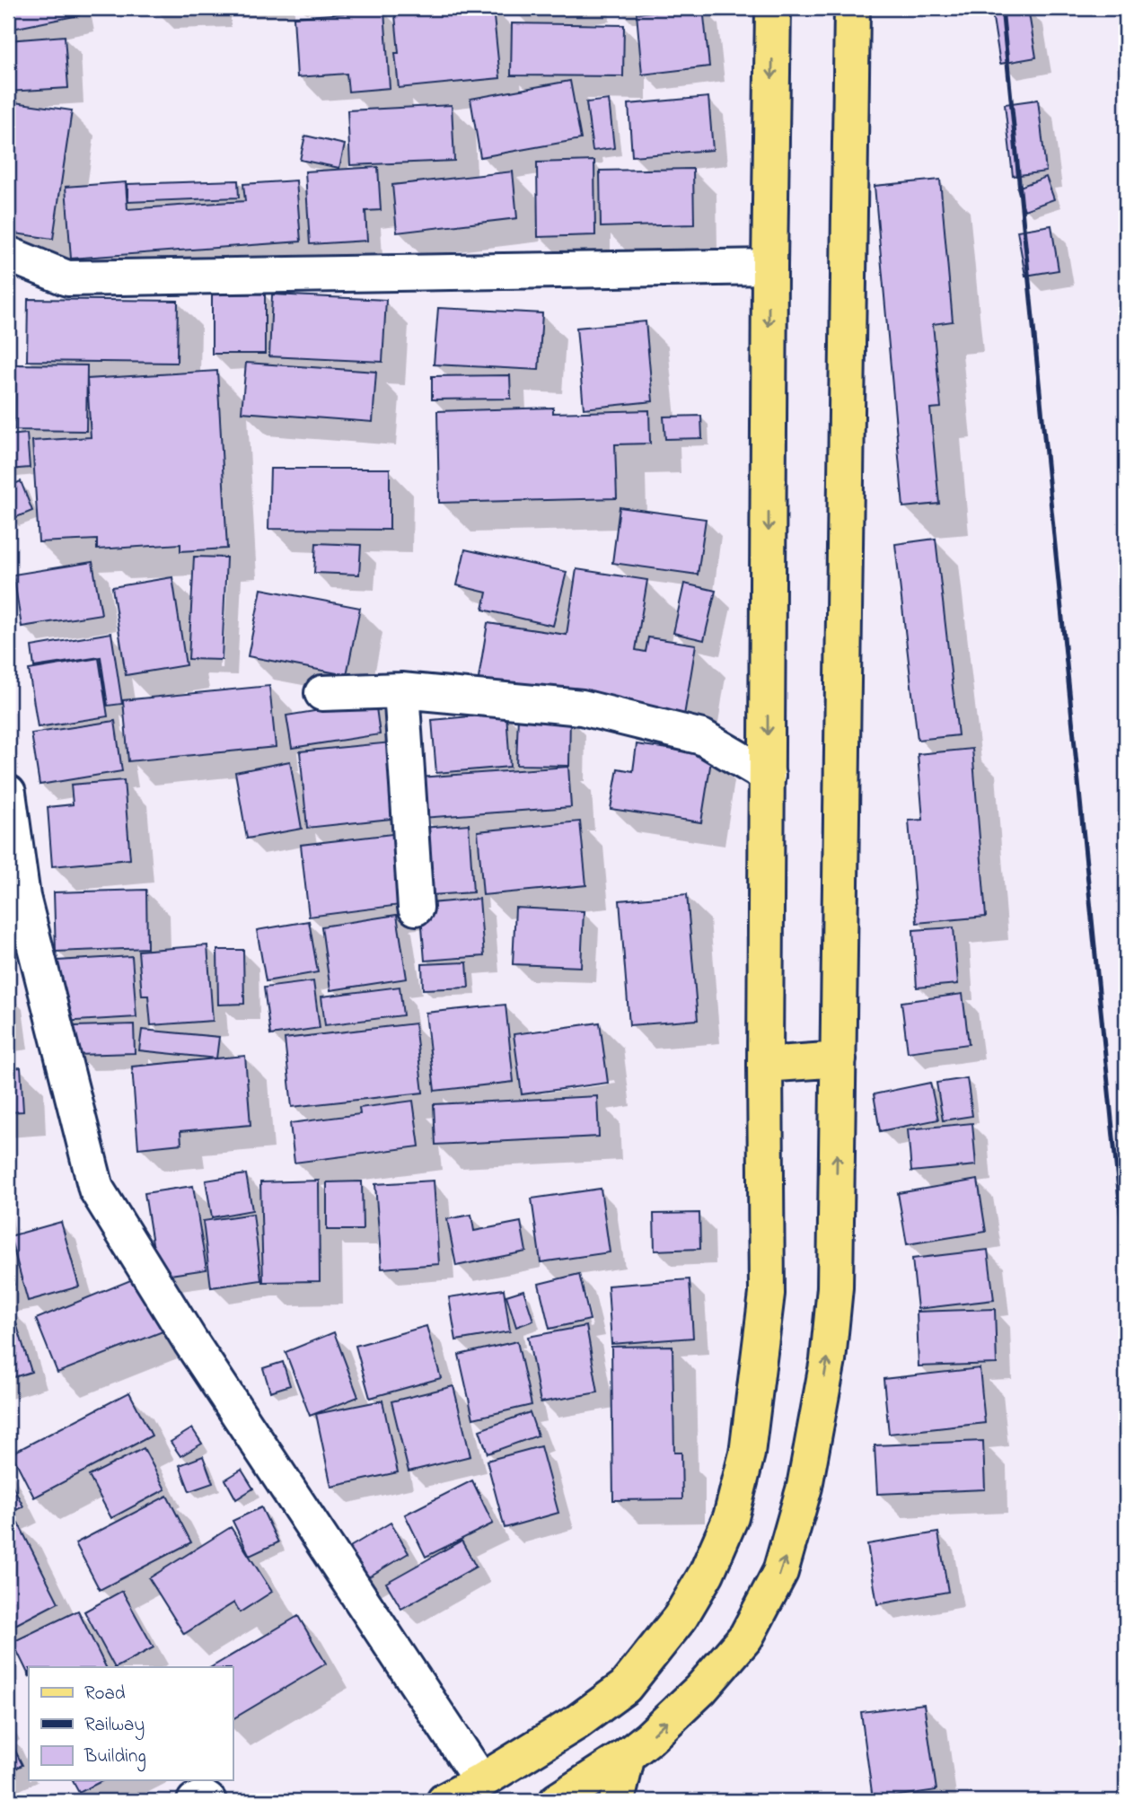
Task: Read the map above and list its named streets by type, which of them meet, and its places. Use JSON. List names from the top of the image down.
{
  "legend": ["Road", "Railway", "Building"]
}
